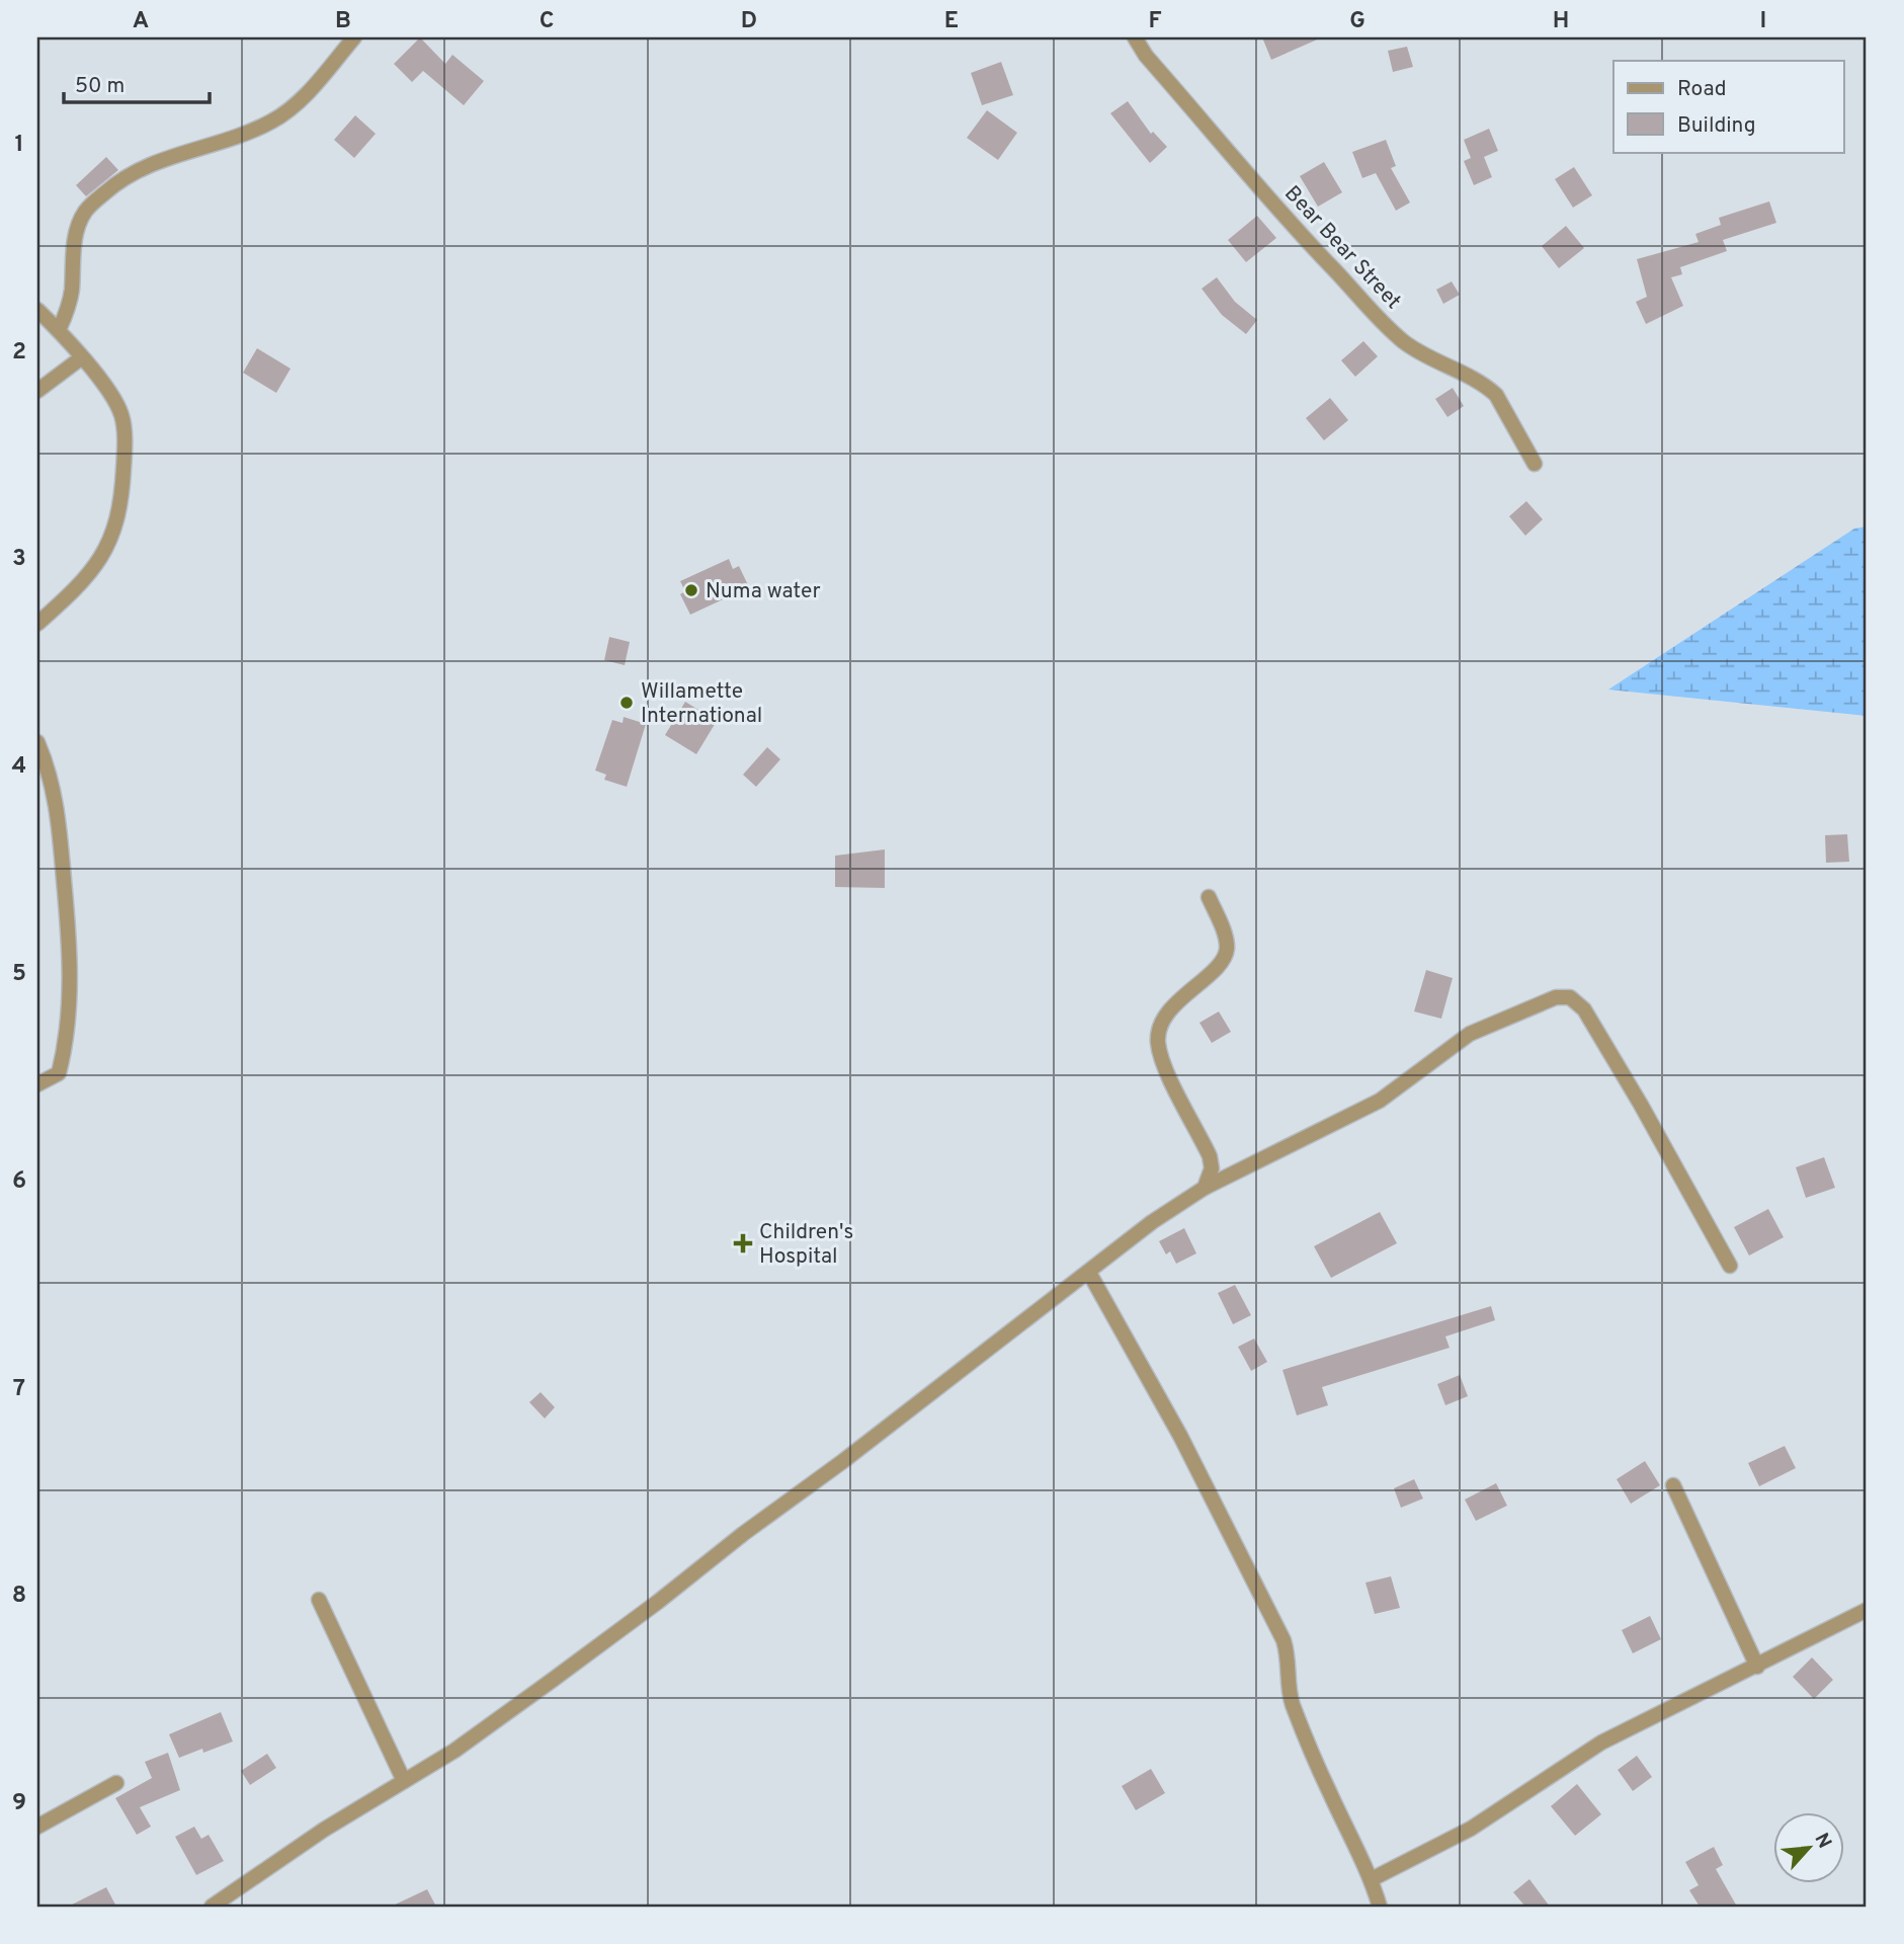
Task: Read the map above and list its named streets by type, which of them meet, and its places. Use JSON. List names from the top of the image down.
{
  "streets": {
    "street": ["Bear Bear Street"]
  },
  "places": {
    "other": ["Numa water", "Willamette International"],
    "health": ["Children's Hospital"]
  },
  "legend": ["Road", "Building"],
  "scale_bar": "50 m",
  "north": "top right",
  "grid": {
    "columns": [
      "A",
      "B",
      "C",
      "D",
      "E",
      "F",
      "G",
      "H",
      "I"
    ],
    "rows": [
      "1",
      "2",
      "3",
      "4",
      "5",
      "6",
      "7",
      "8",
      "9"
    ]
  }
}
